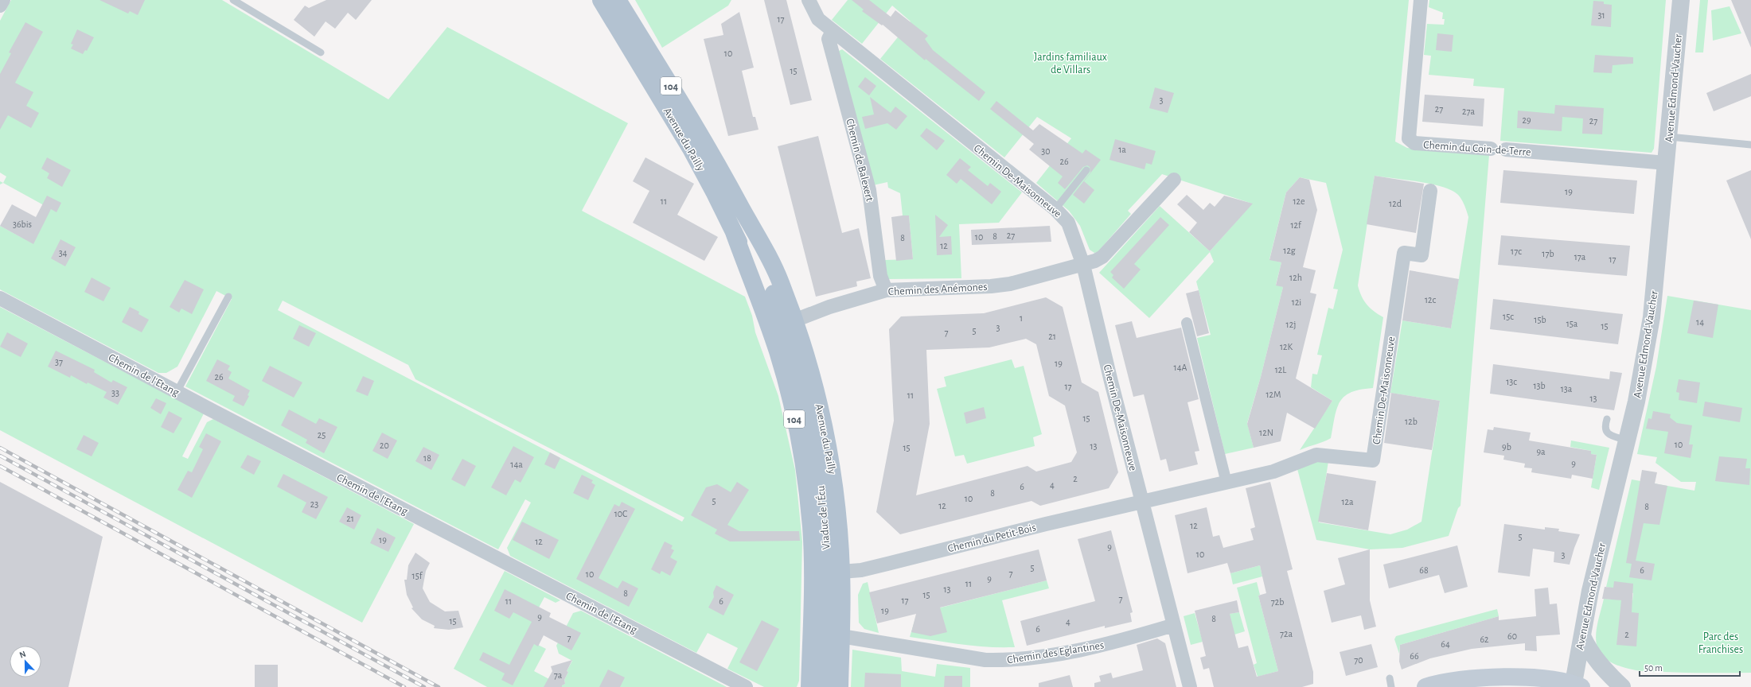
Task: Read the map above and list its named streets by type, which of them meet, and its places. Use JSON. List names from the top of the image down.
{
  "streets": {
    "main road": ["104", "Avenue du Pailly", "Viaduc de l'Écu"],
    "street": [
      "Avenue Edmond-Vaucher",
      "Chemin du Coin-de-Terre",
      "Chemin de Balexert",
      "Chemin De-Maisonneuve",
      "Chemin des Anémones",
      "Chemin de l'Etang",
      "Chemin du Petit-Bois",
      "Chemin des Eglantines"
    ]
  },
  "crossings": [
    ["Avenue Edmond-Vaucher", "Chemin du Coin-de-Terre"],
    ["Avenue du Pailly", "Chemin des Anémones"],
    ["Avenue du Pailly", "Viaduc de l'Écu"],
    ["Avenue du Pailly", "Chemin du Petit-Bois"],
    ["Avenue du Pailly", "Chemin des Eglantines"],
    ["Chemin de Balexert", "Chemin De-Maisonneuve"],
    ["Chemin de Balexert", "Chemin des Anémones"],
    ["Chemin De-Maisonneuve", "Chemin des Anémones"],
    ["Chemin De-Maisonneuve", "Chemin du Petit-Bois"],
    ["Chemin De-Maisonneuve", "Chemin des Eglantines"]
  ],
  "parks": ["Jardins familiaux de Villars", "Parc des Franchises"],
  "house_numbers": [
    "31",
    "17",
    "10",
    "15",
    "3",
    "27",
    "27a",
    "29",
    "27",
    "1a",
    "30",
    "26",
    "19",
    "11",
    "12e",
    "12d",
    "36bis",
    "12f",
    "27",
    "8",
    "10",
    "8",
    "12",
    "12g",
    "17c",
    "34",
    "17b",
    "17a",
    "17",
    "12h",
    "12c",
    "12i",
    "15c",
    "1",
    "15b",
    "14",
    "15a",
    "12j",
    "15",
    "3",
    "5",
    "7",
    "21",
    "12K",
    "37",
    "19",
    "14A",
    "12L",
    "26",
    "13c",
    "13b",
    "17",
    "13a",
    "33",
    "12M",
    "11",
    "13",
    "15",
    "12b",
    "12N",
    "25",
    "10",
    "20",
    "13",
    "9b",
    "15",
    "9a",
    "18",
    "9",
    "14a",
    "2",
    "4",
    "6",
    "8",
    "10",
    "5",
    "12a",
    "23",
    "12",
    "8",
    "10C",
    "21",
    "12",
    "5",
    "19",
    "12",
    "9",
    "10",
    "3",
    "5",
    "68",
    "6",
    "7",
    "10",
    "15f",
    "9",
    "11",
    "13",
    "8",
    "15",
    "7",
    "17",
    "11",
    "6",
    "72b",
    "19",
    "9",
    "8",
    "15",
    "4",
    "6",
    "72a",
    "2",
    "60",
    "7",
    "62",
    "64",
    "66",
    "70",
    "7a"
  ],
  "scale_bar": "50 m",
  "north": "top"
}
